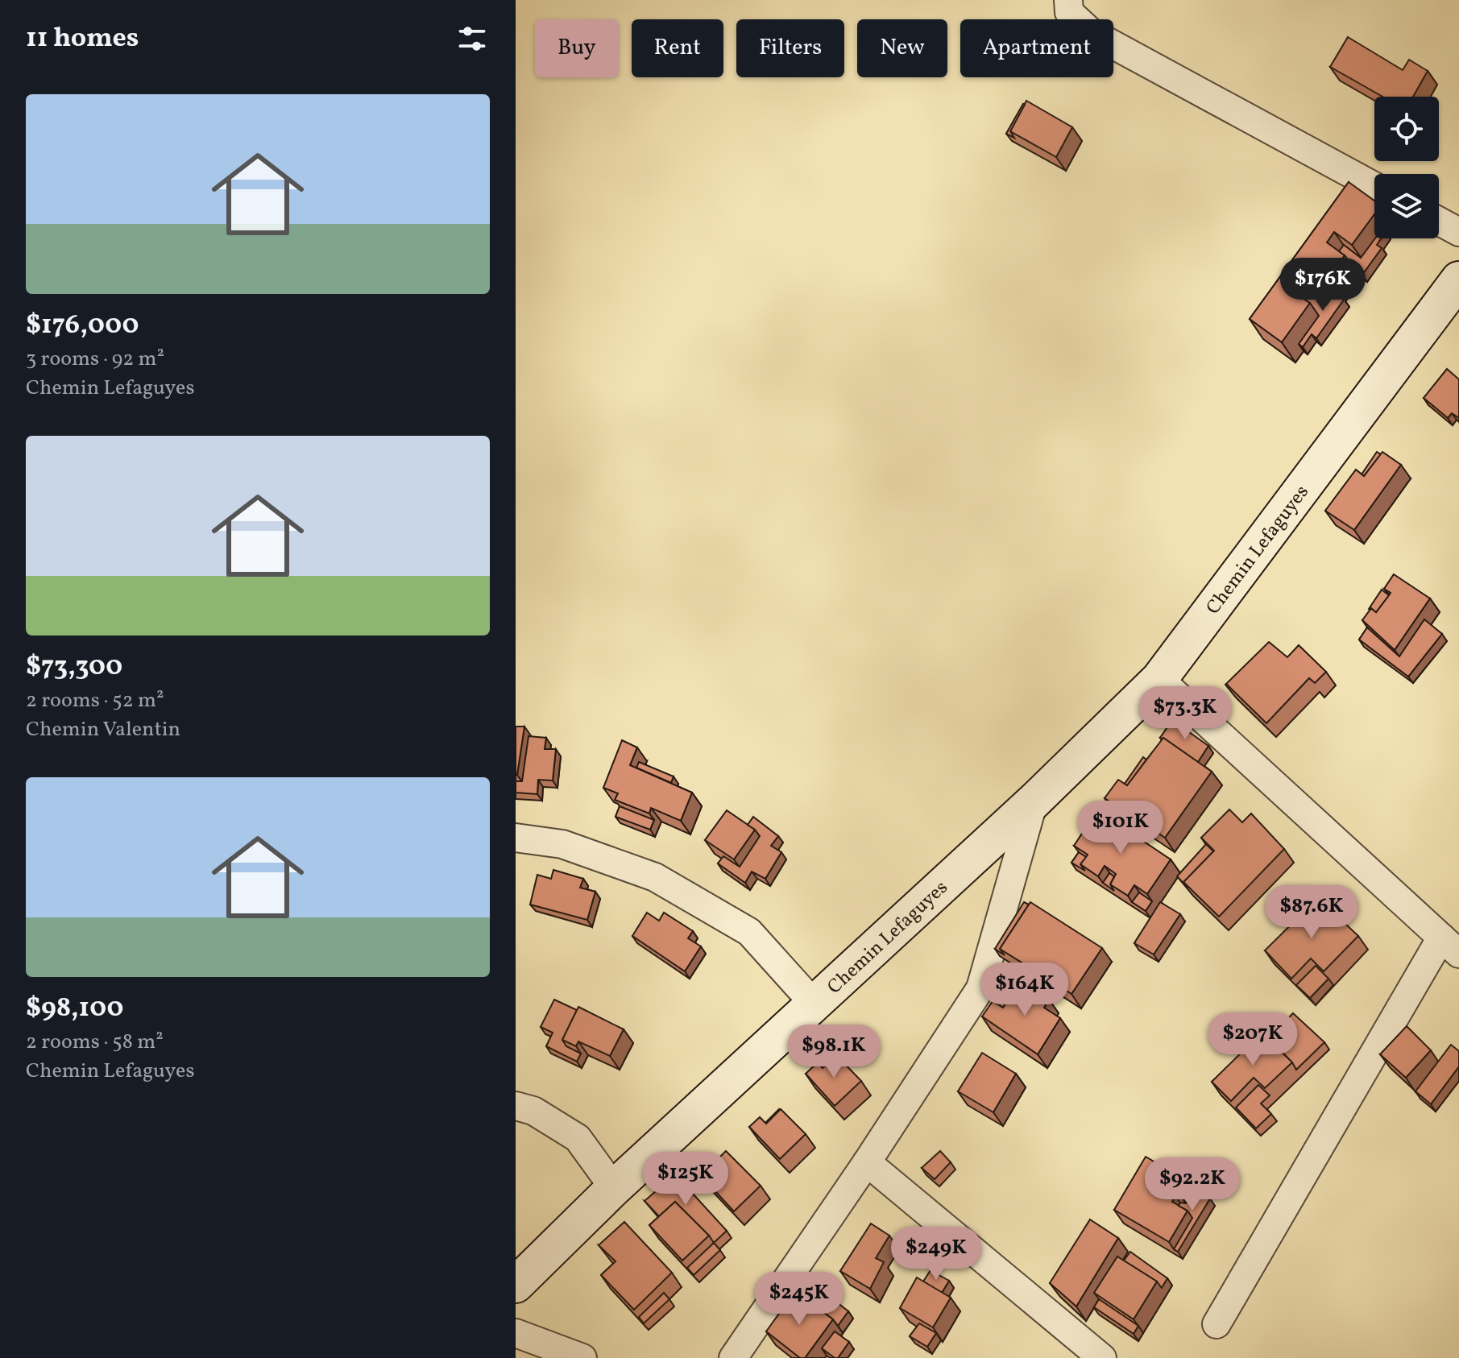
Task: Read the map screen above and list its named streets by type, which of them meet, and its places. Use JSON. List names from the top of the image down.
{
  "streets": {
    "main road": ["Chemin Lefaguyes"]
  },
  "page": {
    "heading": "11 homes",
    "chip": [
      "Buy",
      "Rent",
      "Filters",
      "New",
      "Apartment"
    ],
    "list": [
      {
        "name": "$176,000",
        "note": "3 rooms · 92 m² · Chemin Lefaguyes"
      },
      {
        "name": "$73,300",
        "note": "2 rooms · 52 m² · Chemin Valentin"
      },
      {
        "name": "$98,100",
        "note": "2 rooms · 58 m² · Chemin Lefaguyes"
      }
    ],
    "price": [
      "$176K",
      "$73.3K",
      "$101K",
      "$87.6K",
      "$164K",
      "$207K",
      "$98.1K",
      "$125K",
      "$92.2K",
      "$249K",
      "$245K"
    ]
  }
}
